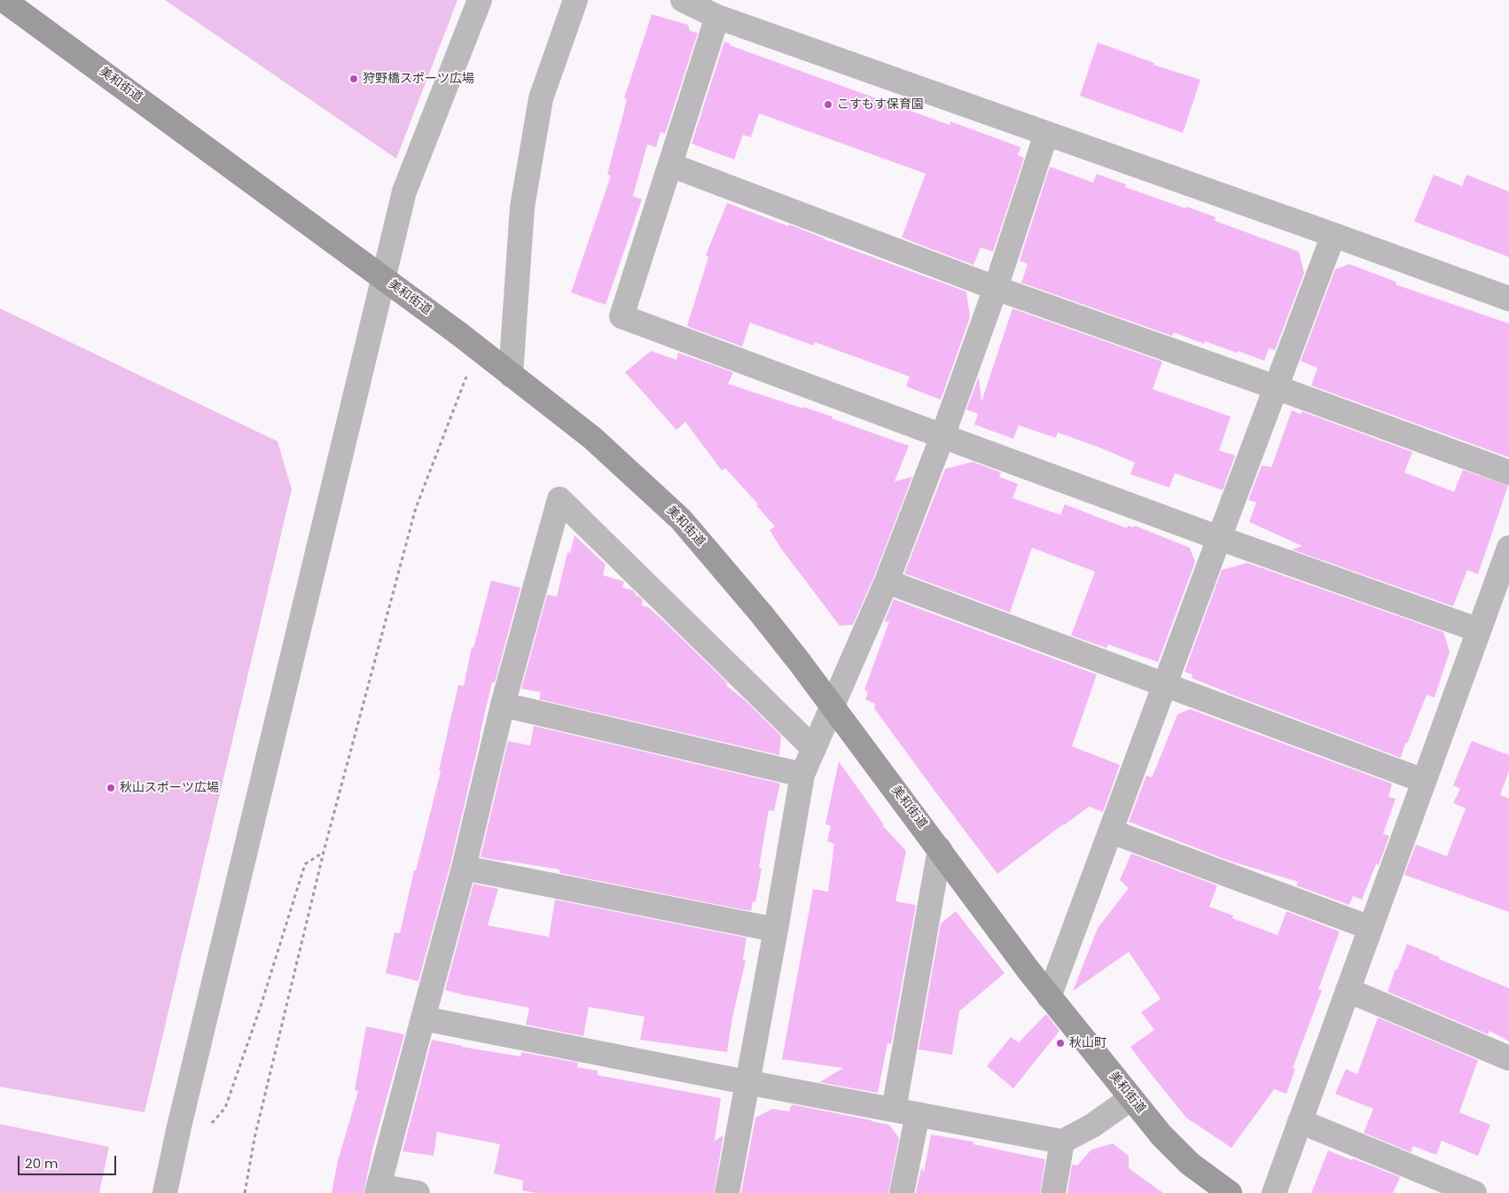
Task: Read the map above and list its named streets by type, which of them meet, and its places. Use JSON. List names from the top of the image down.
{
  "streets": {
    "main road": ["美和街道"]
  },
  "places": [
    "狩野橋スポーツ広場",
    "こすもす保育園",
    "秋山スポーツ広場",
    "秋山町"
  ],
  "scale_bar": "20 m"
}
